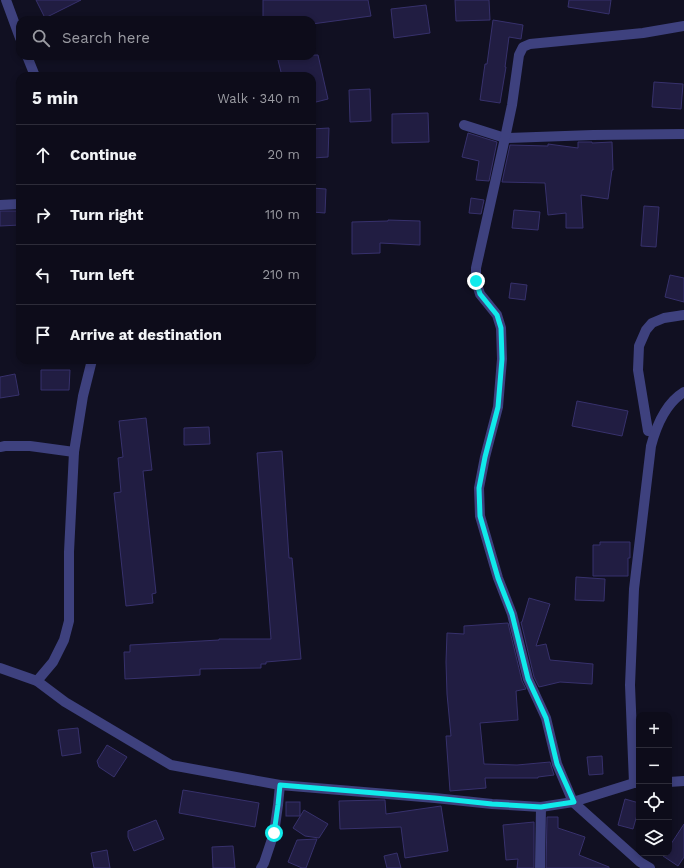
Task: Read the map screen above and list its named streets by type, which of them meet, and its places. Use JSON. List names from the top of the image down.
{
  "page": {
    "search": "Search here",
    "heading": ["5 min", "Walk · 340 m"],
    "list": [
      ["Continue", "20 m"],
      ["Turn right", "110 m"],
      ["Turn left", "210 m"],
      "Arrive at destination"
    ],
    "map_buttons": ["+", "−"]
  }
}
